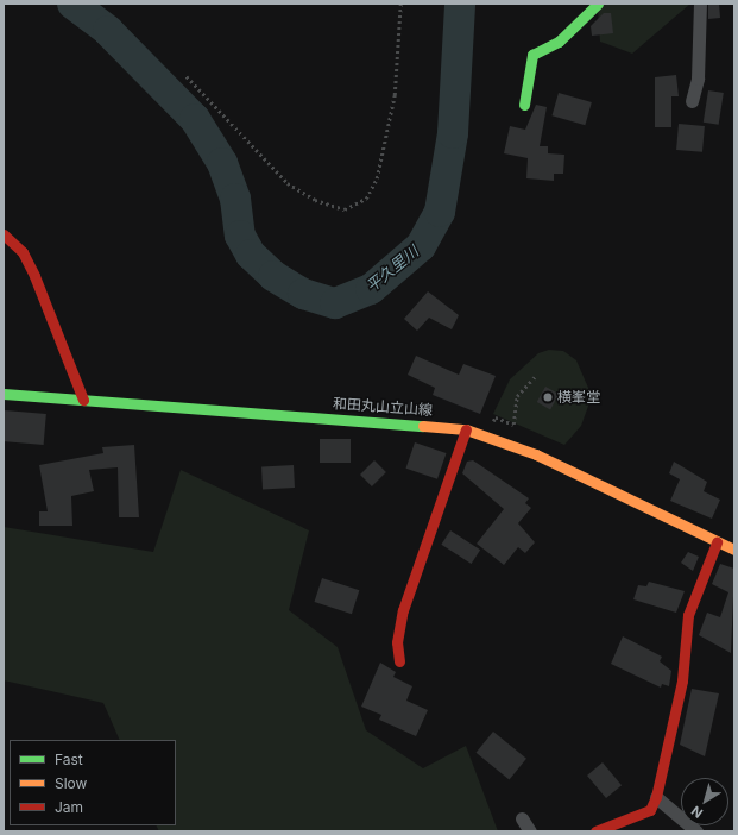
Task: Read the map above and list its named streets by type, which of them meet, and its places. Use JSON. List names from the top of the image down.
{
  "streets": {
    "street": ["和田丸山立山線"]
  },
  "water": ["平久里川"],
  "places": ["横峯堂"],
  "legend": ["Fast", "Slow", "Jam"],
  "north": "bottom left"
}
